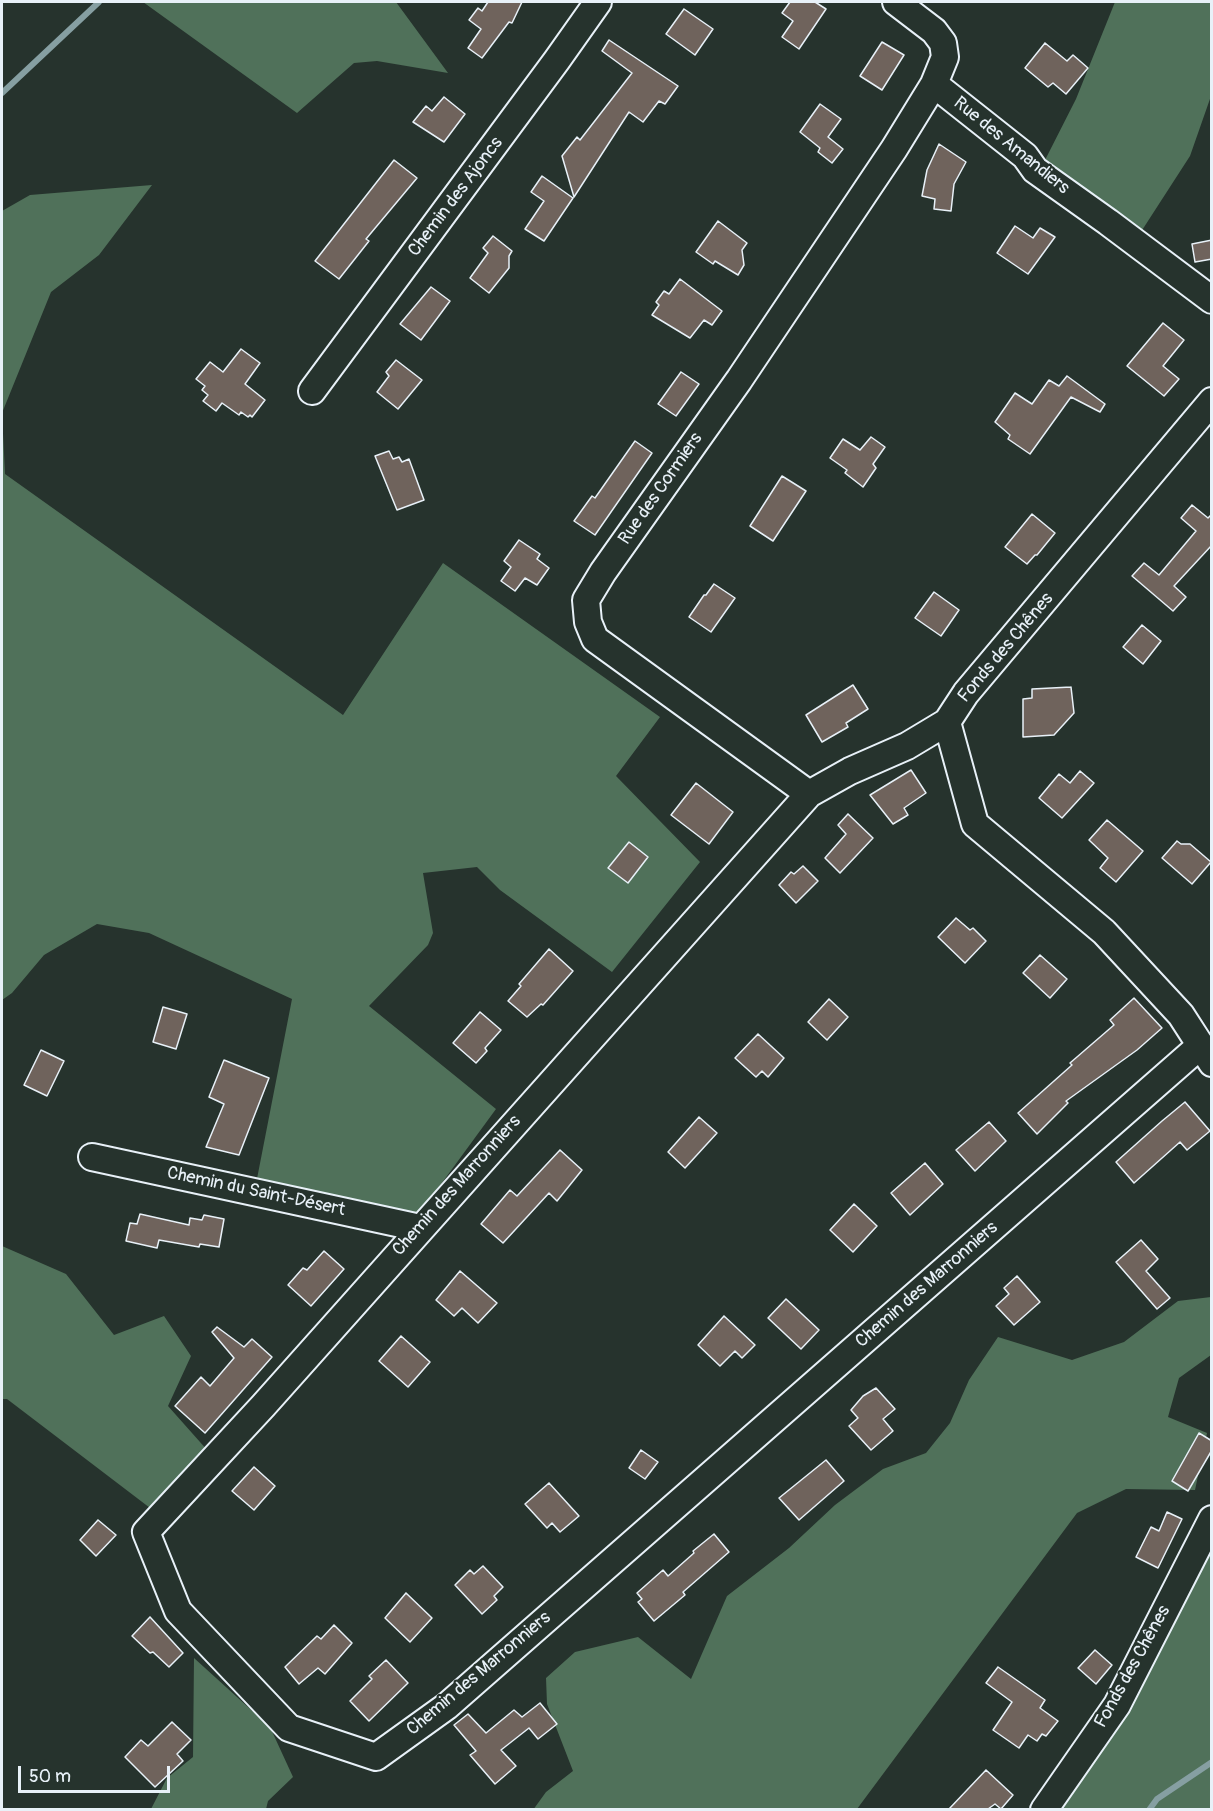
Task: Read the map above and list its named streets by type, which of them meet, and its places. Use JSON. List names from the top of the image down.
{
  "streets": {
    "street": [
      "Rue des Amandiers",
      "Chemin des Ajoncs",
      "Rue des Cormiers",
      "Fonds des Chênes",
      "Chemin des Marronniers",
      "Chemin du Saint-Désert"
    ]
  },
  "crossings": [
    ["Rue des Amandiers", "Rue des Cormiers"],
    ["Rue des Cormiers", "Chemin des Marronniers"],
    ["Fonds des Chênes", "Chemin des Marronniers"],
    ["Chemin des Marronniers", "Chemin du Saint-Désert"]
  ],
  "scale_bar": "50 m"
}
